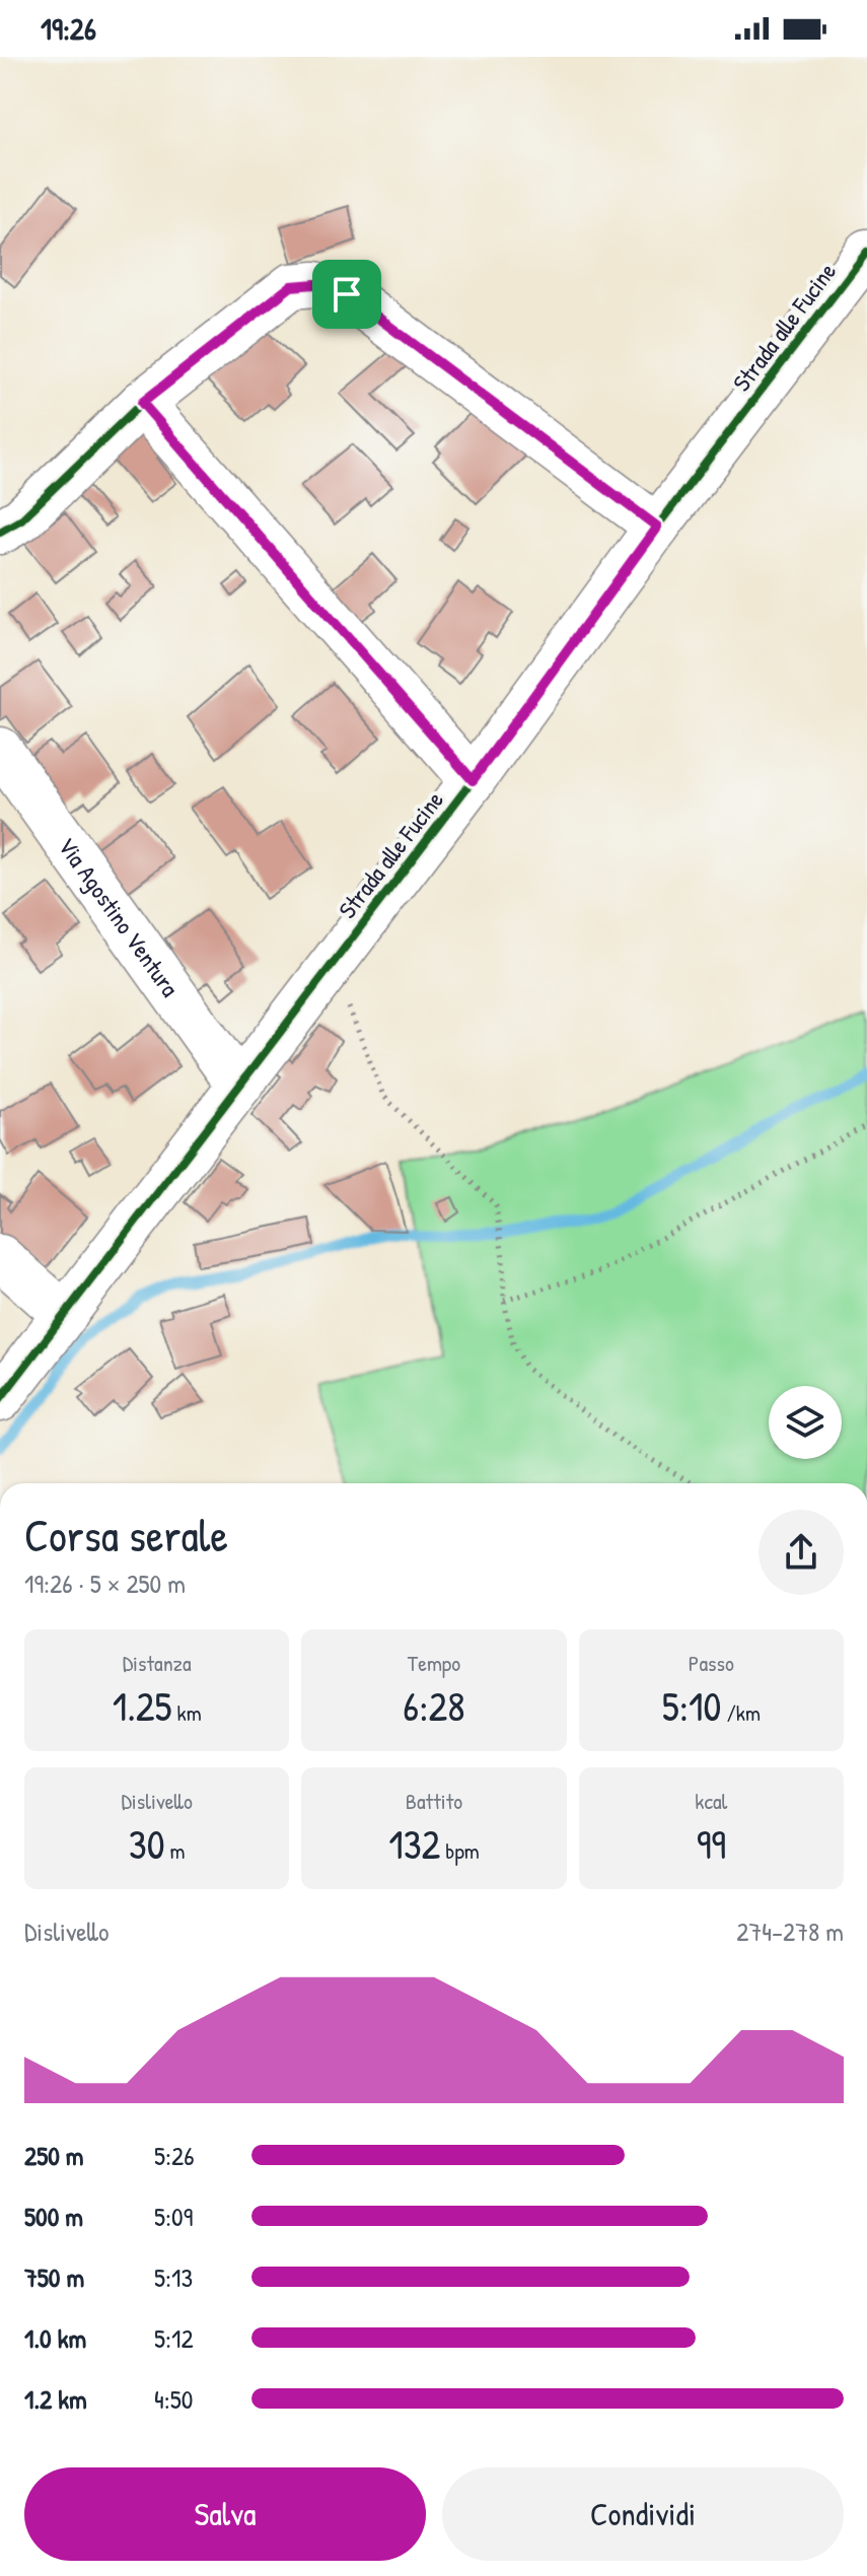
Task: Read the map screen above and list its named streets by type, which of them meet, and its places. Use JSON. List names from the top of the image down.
{
  "streets": {
    "street": ["Strada alle Fucine", "Via Agostino Ventura"]
  },
  "crossings": [
    ["Strada alle Fucine", "Via Agostino Ventura"]
  ],
  "page": {
    "status": "19:26",
    "heading": ["Corsa serale", "19:26 · 5 × 250 m"],
    "stats": [
      ["Distanza", "1.25 km"],
      ["Tempo", "6:28"],
      ["Passo", "5:10 /km"],
      ["Dislivello", "30 m"],
      ["Battito", "132 bpm"],
      ["kcal", "99"]
    ],
    "chart": ["Dislivello", "274–278 m"],
    "list": [
      {
        "name": "250 m",
        "note": "5:26"
      },
      {
        "name": "500 m",
        "note": "5:09"
      },
      {
        "name": "750 m",
        "note": "5:13"
      },
      {
        "name": "1.0 km",
        "note": "5:12"
      },
      {
        "name": "1.2 km",
        "note": "4:50"
      }
    ],
    "buttons": ["Salva", "Condividi"]
  }
}
